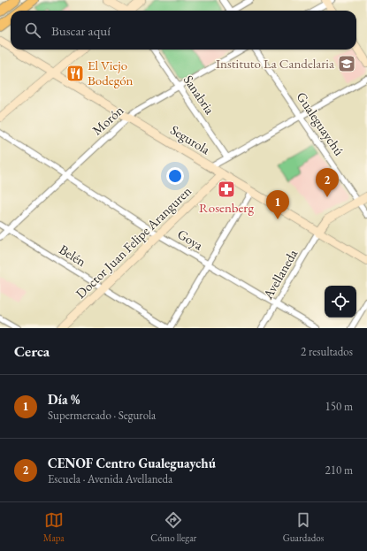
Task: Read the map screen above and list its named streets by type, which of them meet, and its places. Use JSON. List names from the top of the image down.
{
  "streets": {
    "street": [
      "Sanabria",
      "Morón",
      "Gualeguaychú",
      "Segurola",
      "Goya",
      "Doctor Juan Felipe Aranguren",
      "Belén",
      "Avellaneda"
    ]
  },
  "crossings": [
    ["Sanabria", "Morón"],
    ["Morón", "Segurola"],
    ["Morón", "Goya"],
    ["Morón", "Belén"],
    ["Segurola", "Doctor Juan Felipe Aranguren"],
    ["Segurola", "Avellaneda"],
    ["Goya", "Doctor Juan Felipe Aranguren"],
    ["Goya", "Avellaneda"],
    ["Doctor Juan Felipe Aranguren", "Belén"]
  ],
  "places": {
    "school or university": ["Instituto La Candelaria"],
    "restaurant": ["El Viejo Bodegón"],
    "pharmacy": ["Rosenberg"]
  },
  "page": {
    "search": "Buscar aquí",
    "pins": ["2", "1"],
    "heading": ["Cerca", "2 resultados"],
    "list": [
      {
        "mark": "1",
        "name": "Día %",
        "note": "Supermercado · Segurola",
        "value": "150 m"
      },
      {
        "mark": "2",
        "name": "CENOF Centro Gualeguaychú",
        "note": "Escuela · Avenida Avellaneda",
        "value": "210 m"
      }
    ],
    "nav": ["Mapa", "Cómo llegar", "Guardados"]
  }
}
